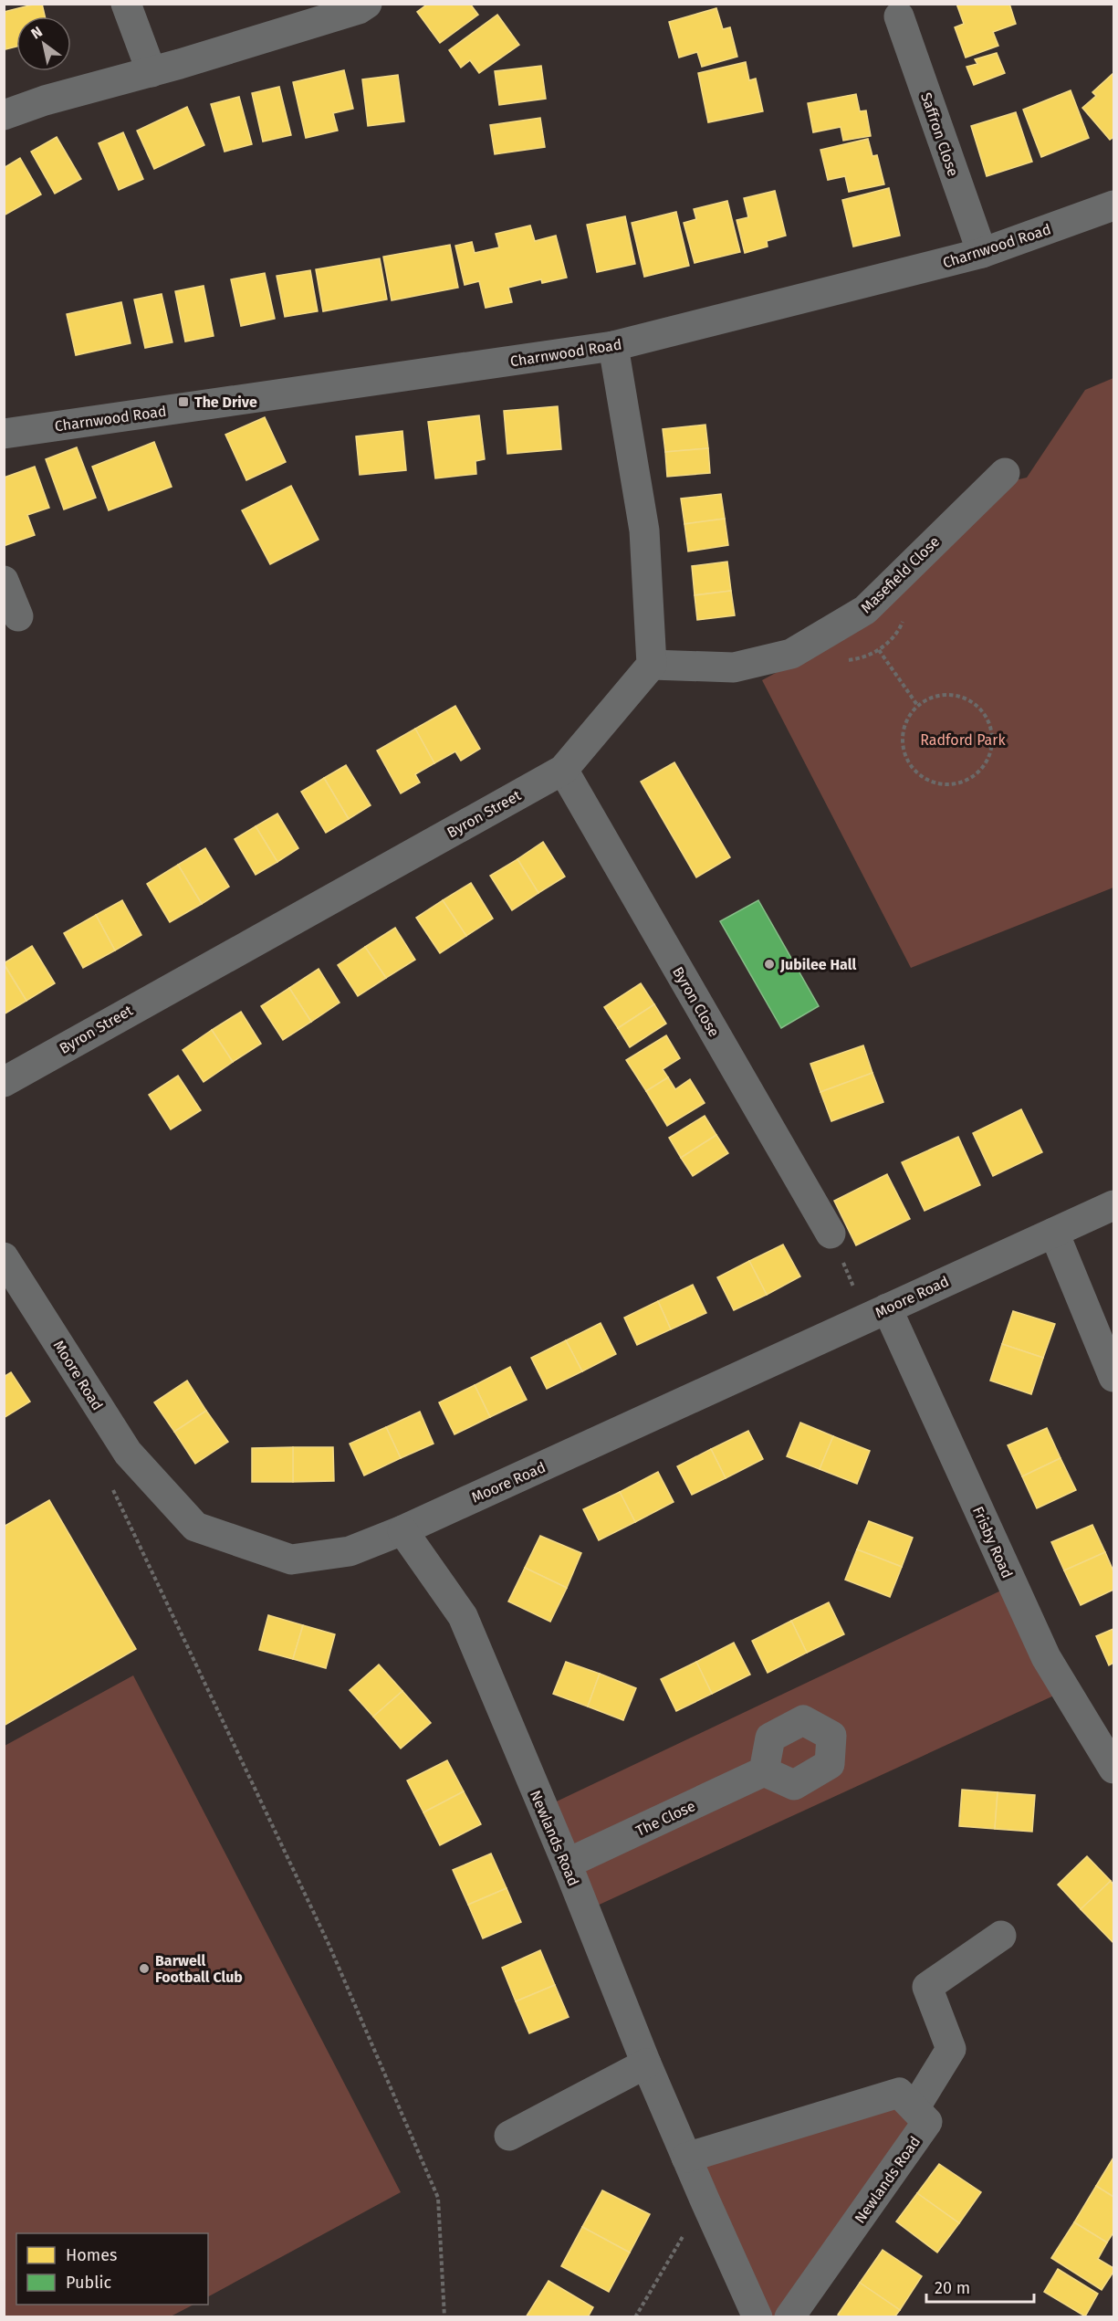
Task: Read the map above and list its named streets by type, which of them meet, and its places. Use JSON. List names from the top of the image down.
{
  "streets": {
    "street": [
      "Saffron Close",
      "Charnwood Road",
      "Masefield Close",
      "Byron Street",
      "Byron Close",
      "Moore Road",
      "Frisby Road",
      "The Close",
      "Newlands Road"
    ]
  },
  "crossings": [
    ["Saffron Close", "Charnwood Road"],
    ["Masefield Close", "Byron Street"],
    ["Byron Street", "Byron Close"],
    ["Moore Road", "Frisby Road"],
    ["Moore Road", "Newlands Road"],
    ["The Close", "Newlands Road"]
  ],
  "parks": ["Radford Park"],
  "places": {
    "transit": ["The Drive"],
    "other": ["Jubilee Hall", "Barwell Football Club"]
  },
  "legend": ["Homes", "Public"],
  "scale_bar": "20 m",
  "north": "top left"
}
